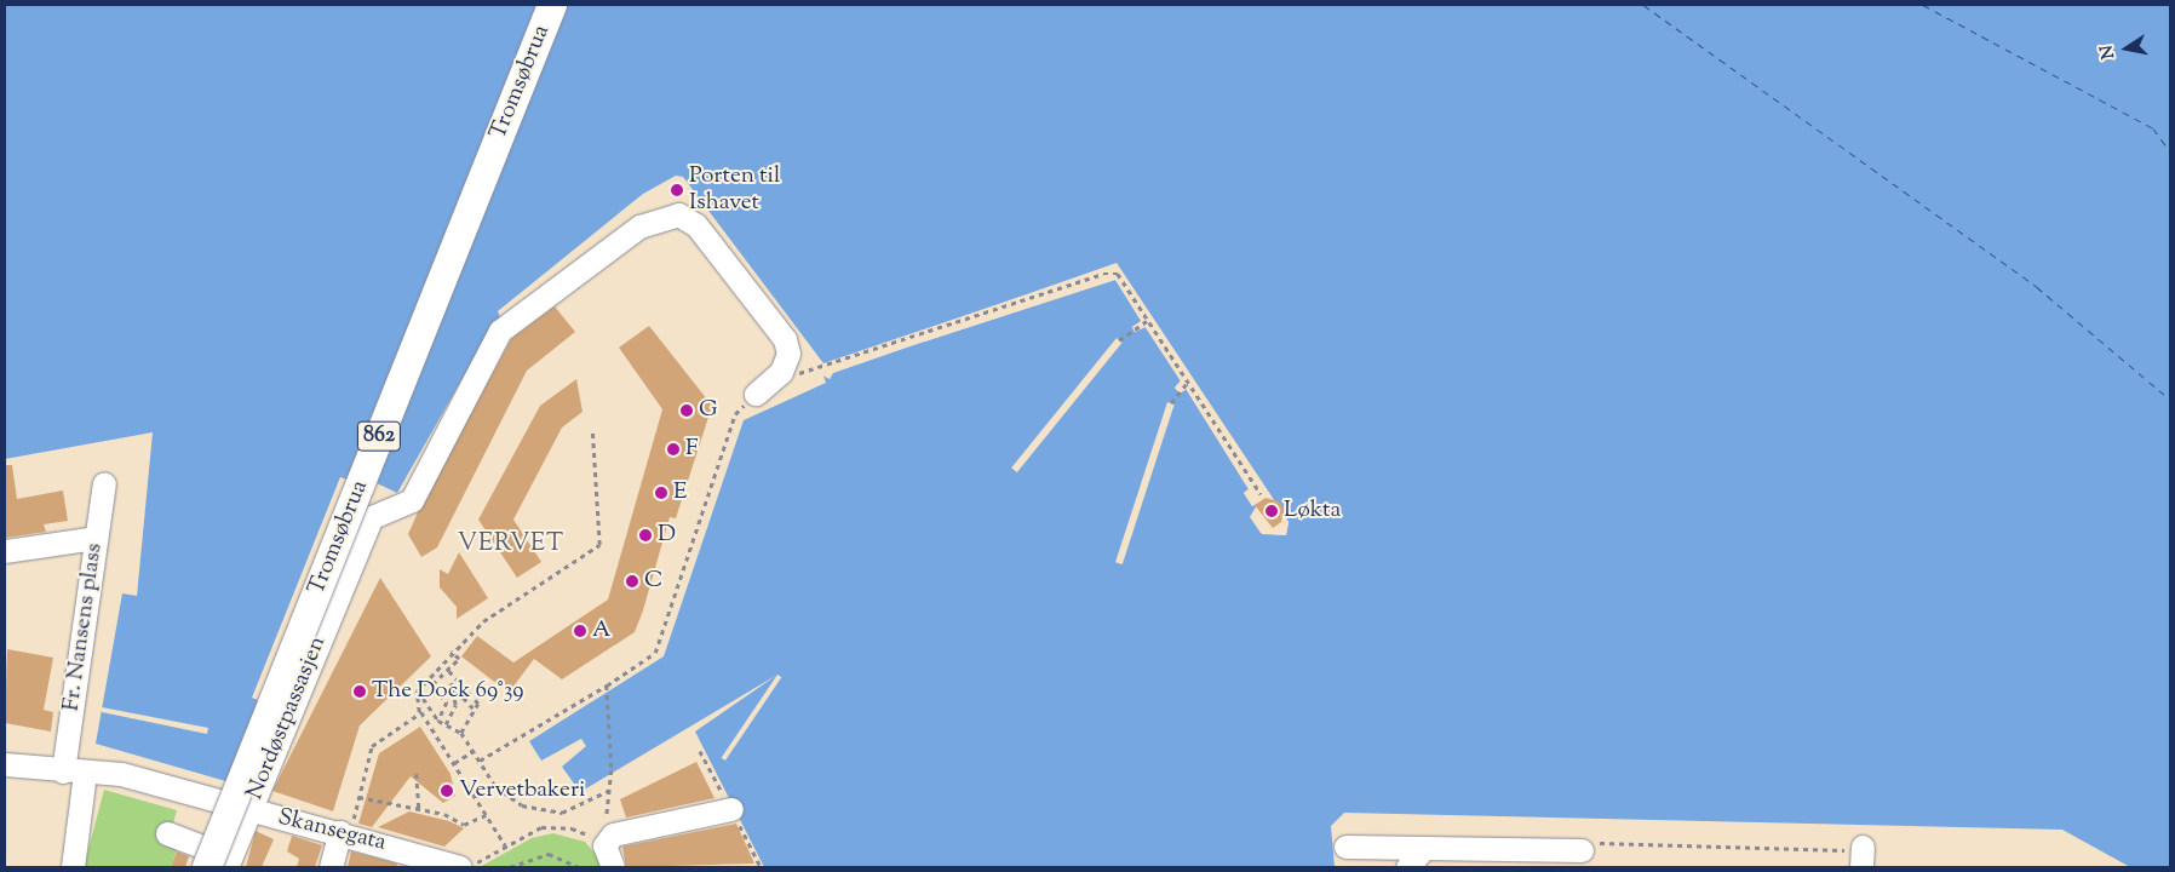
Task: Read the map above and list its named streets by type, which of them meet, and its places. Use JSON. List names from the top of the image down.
{
  "streets": {
    "main road": ["Tromsøbrua", "862"],
    "street": ["Fr. Nansens plass", "Nordøstpassasjen", "Skansegata"]
  },
  "crossings": [
    ["Fr. Nansens plass", "Skansegata"],
    ["Nordøstpassasjen", "Skansegata"]
  ],
  "districts": ["VERVET"],
  "places": [
    "Porten til Ishavet",
    "G",
    "F",
    "E",
    "Løkta",
    "D",
    "C",
    "A",
    "The Dock 69°39",
    "Vervetbakeri"
  ],
  "north": "left"
}
